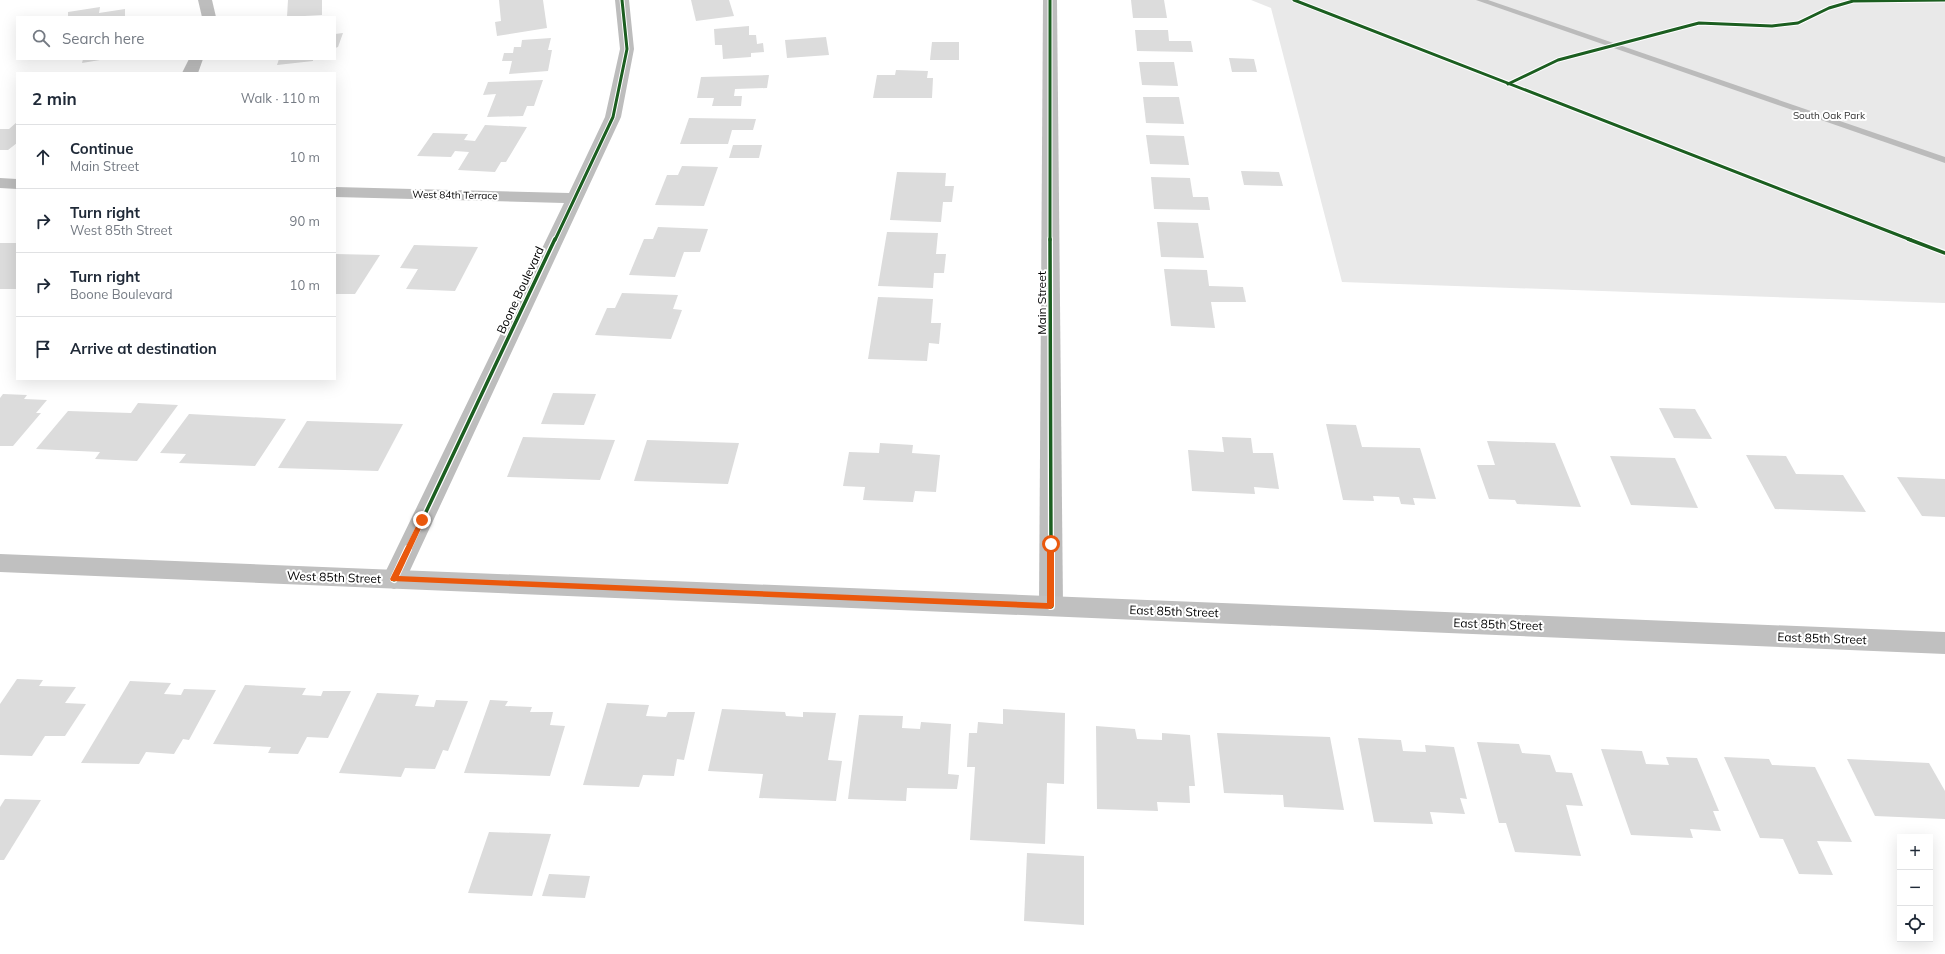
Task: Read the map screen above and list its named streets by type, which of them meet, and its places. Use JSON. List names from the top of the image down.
{
  "streets": {
    "main road": ["West 85th Street", "East 85th Street"],
    "street": ["West 84th Terrace", "Boone Boulevard", "Main Street"]
  },
  "crossings": [
    ["West 84th Terrace", "Boone Boulevard"],
    ["Boone Boulevard", "West 85th Street"],
    ["Main Street", "West 85th Street"],
    ["Main Street", "East 85th Street"],
    ["West 85th Street", "East 85th Street"]
  ],
  "parks": ["South Oak Park"],
  "page": {
    "search": "Search here",
    "heading": ["2 min", "Walk · 110 m"],
    "list": [
      ["Continue", "Main Street", "10 m"],
      ["Turn right", "West 85th Street", "90 m"],
      ["Turn right", "Boone Boulevard", "10 m"],
      "Arrive at destination"
    ],
    "map_buttons": ["+", "−"]
  }
}
